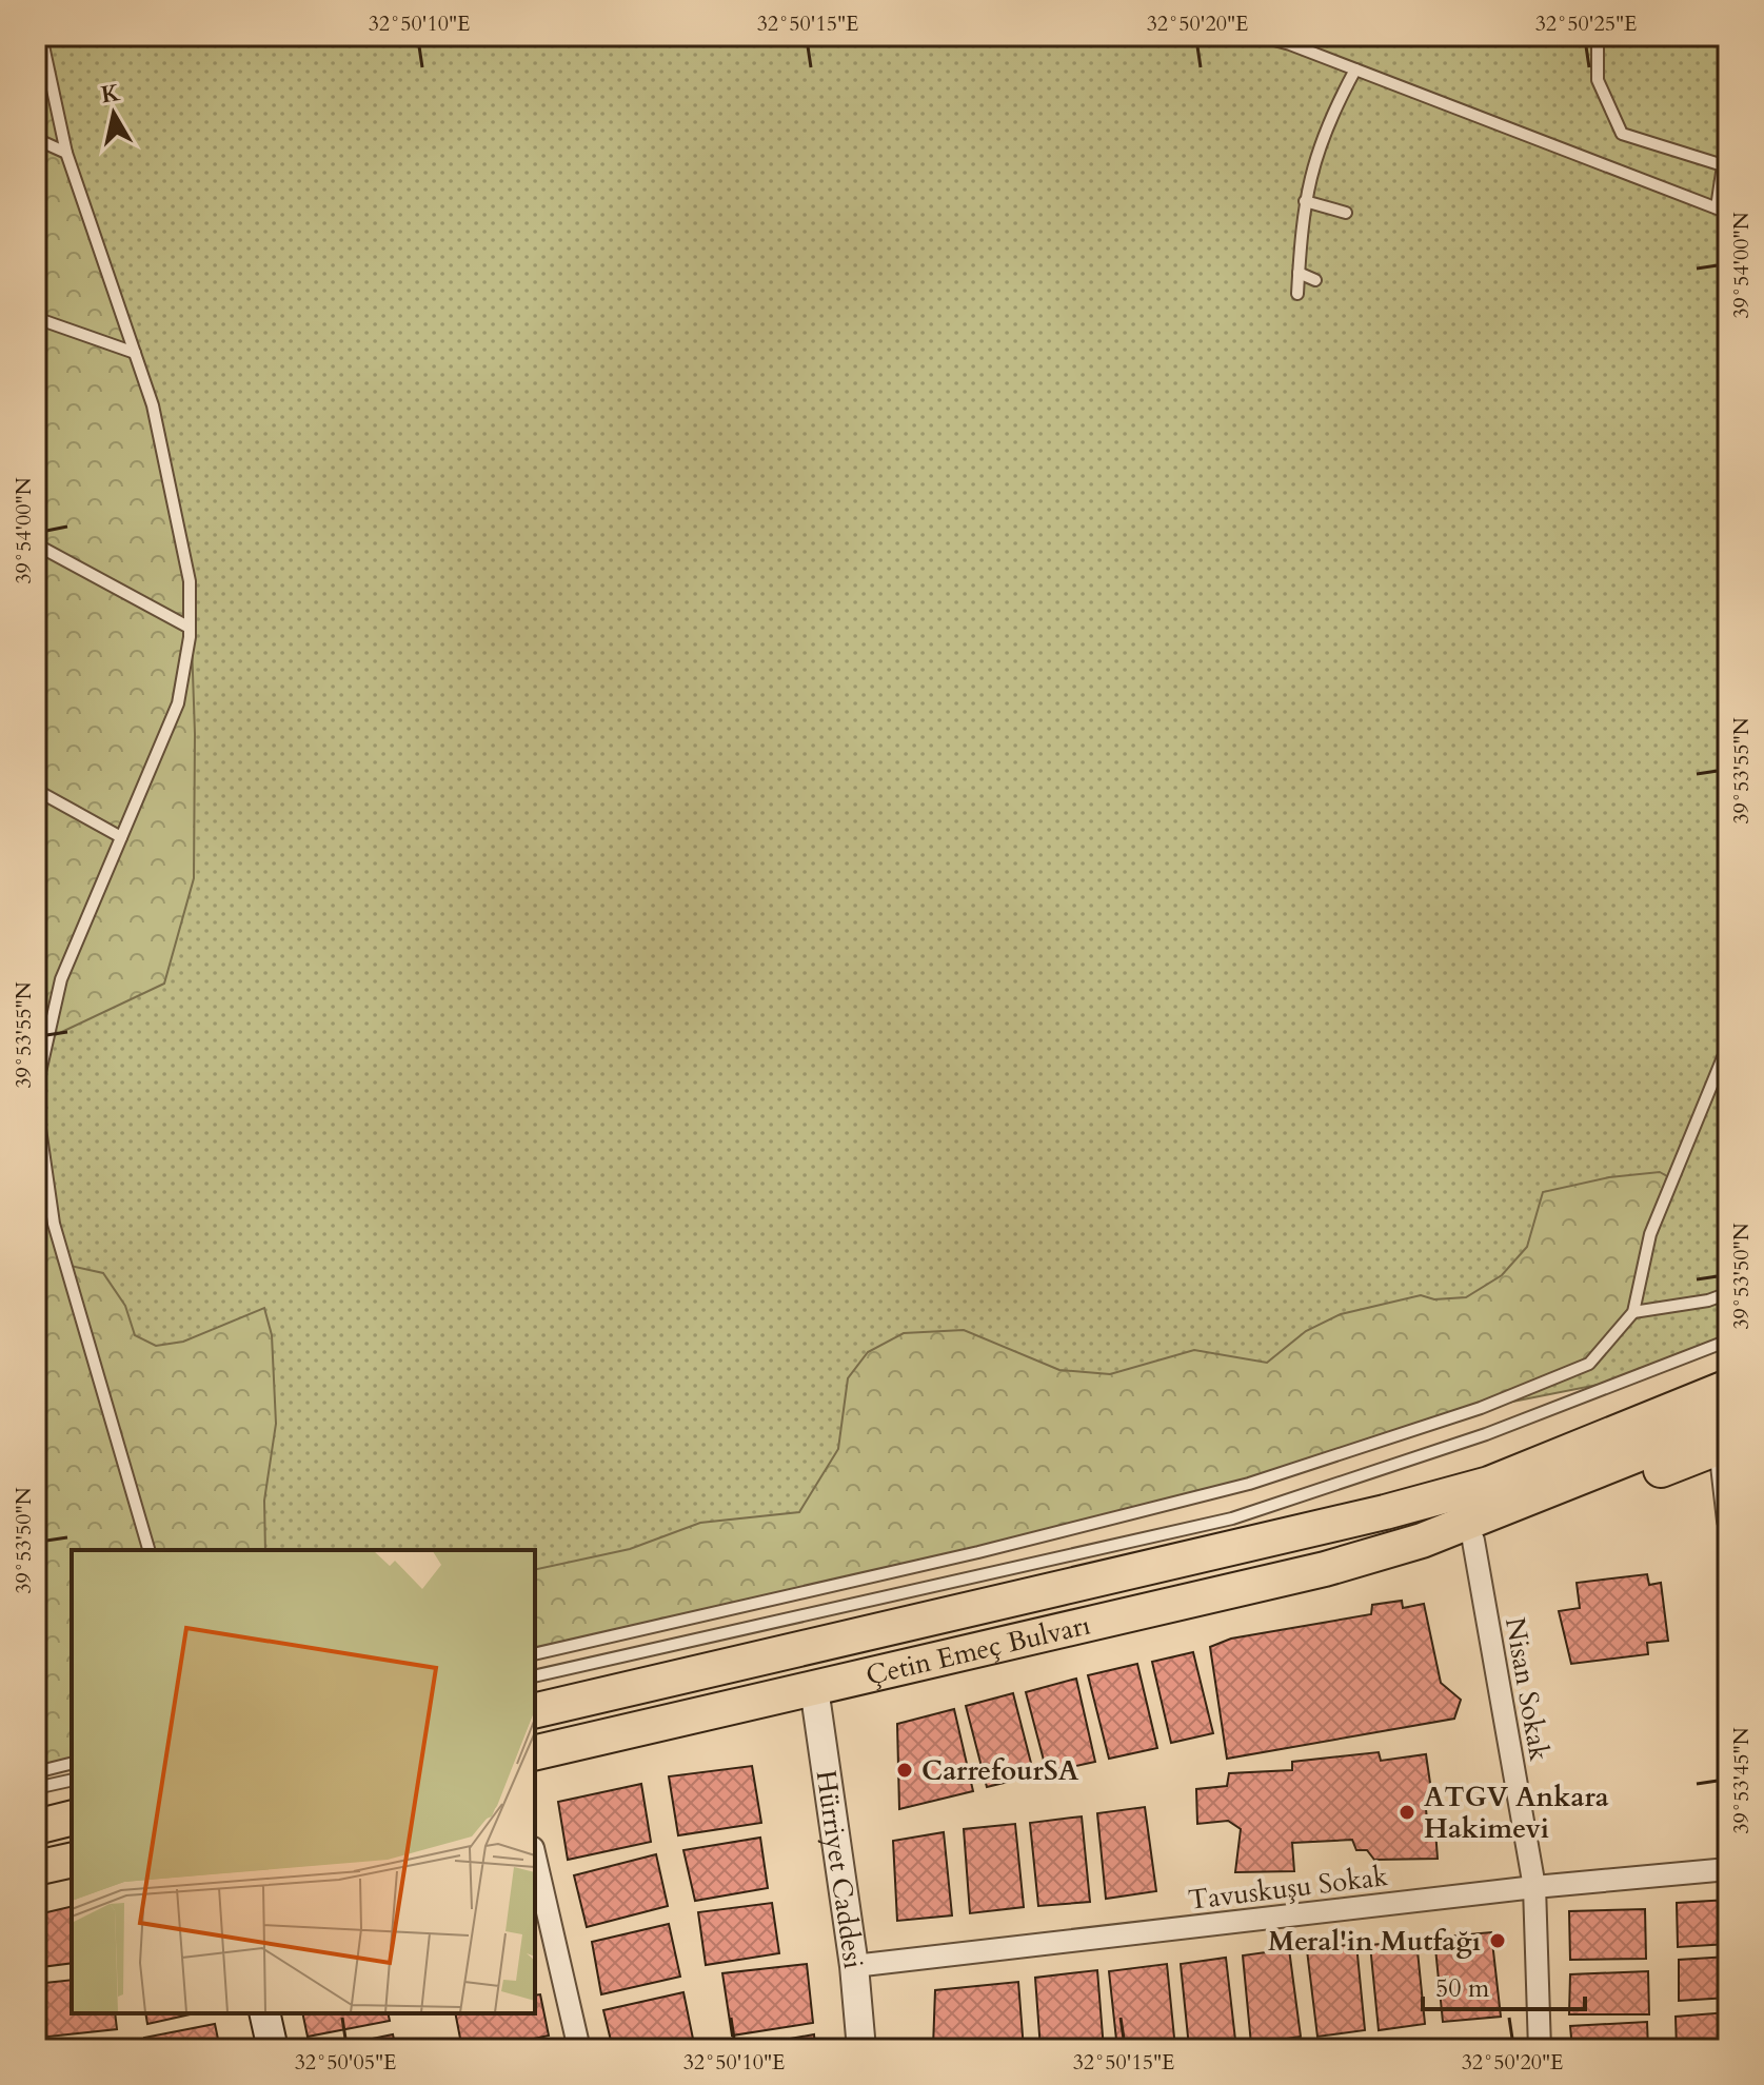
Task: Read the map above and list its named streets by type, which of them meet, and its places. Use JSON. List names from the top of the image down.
{
  "streets": {
    "main road": ["Çetin Emeç Bulvarı"],
    "street": ["Nisan Sokak", "Hürriyet Caddesi", "Tavuskuşu Sokak"]
  },
  "crossings": [
    ["Çetin Emeç Bulvarı", "Nisan Sokak"],
    ["Çetin Emeç Bulvarı", "Hürriyet Caddesi"],
    ["Nisan Sokak", "Tavuskuşu Sokak"],
    ["Hürriyet Caddesi", "Tavuskuşu Sokak"]
  ],
  "places": ["CarrefourSA", "ATGV Ankara Hakimevi", "Meral'in Mutfağı"],
  "scale_bar": "50 m",
  "north": "top",
  "coordinates": [
    "32°50'10\"E",
    "32°50'15\"E",
    "32°50'20\"E",
    "32°50'25\"E",
    "39°54'00\"N",
    "39°53'55\"N",
    "39°53'50\"N",
    "39°53'45\"N",
    "32°50'05\"E"
  ]
}
